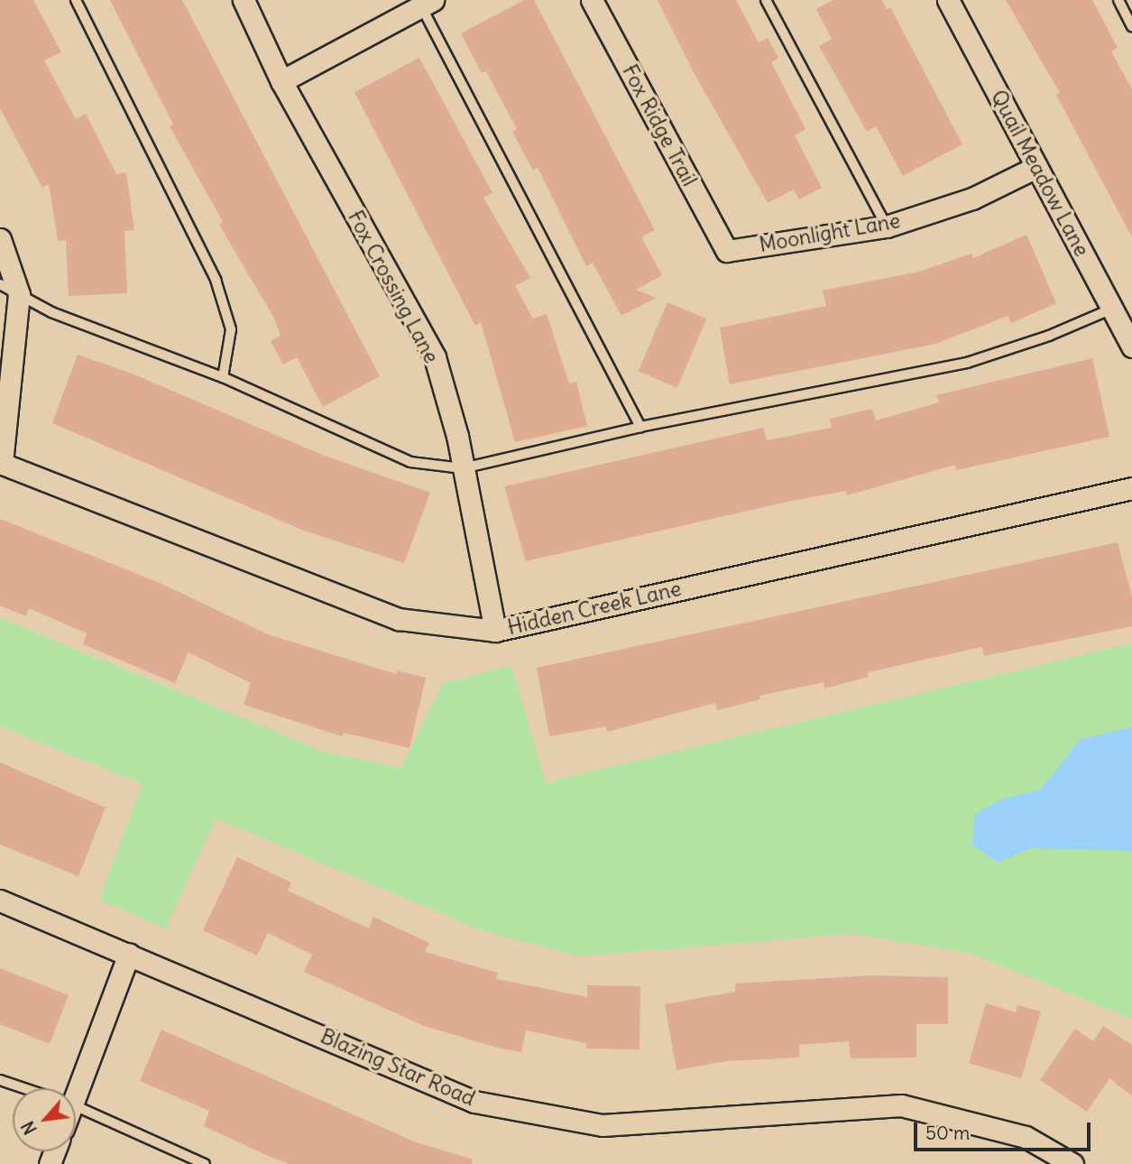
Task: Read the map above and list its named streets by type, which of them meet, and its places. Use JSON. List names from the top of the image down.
{
  "streets": {
    "street": [
      "Fox Ridge Trail",
      "Quail Meadow Lane",
      "Moonlight Lane",
      "Fox Crossing Lane",
      "Hidden Creek Lane",
      "Blazing Star Road"
    ]
  },
  "crossings": [
    ["Fox Ridge Trail", "Moonlight Lane"],
    ["Quail Meadow Lane", "Moonlight Lane"],
    ["Fox Crossing Lane", "Hidden Creek Lane"]
  ],
  "scale_bar": "50 m",
  "north": "bottom left"
}
